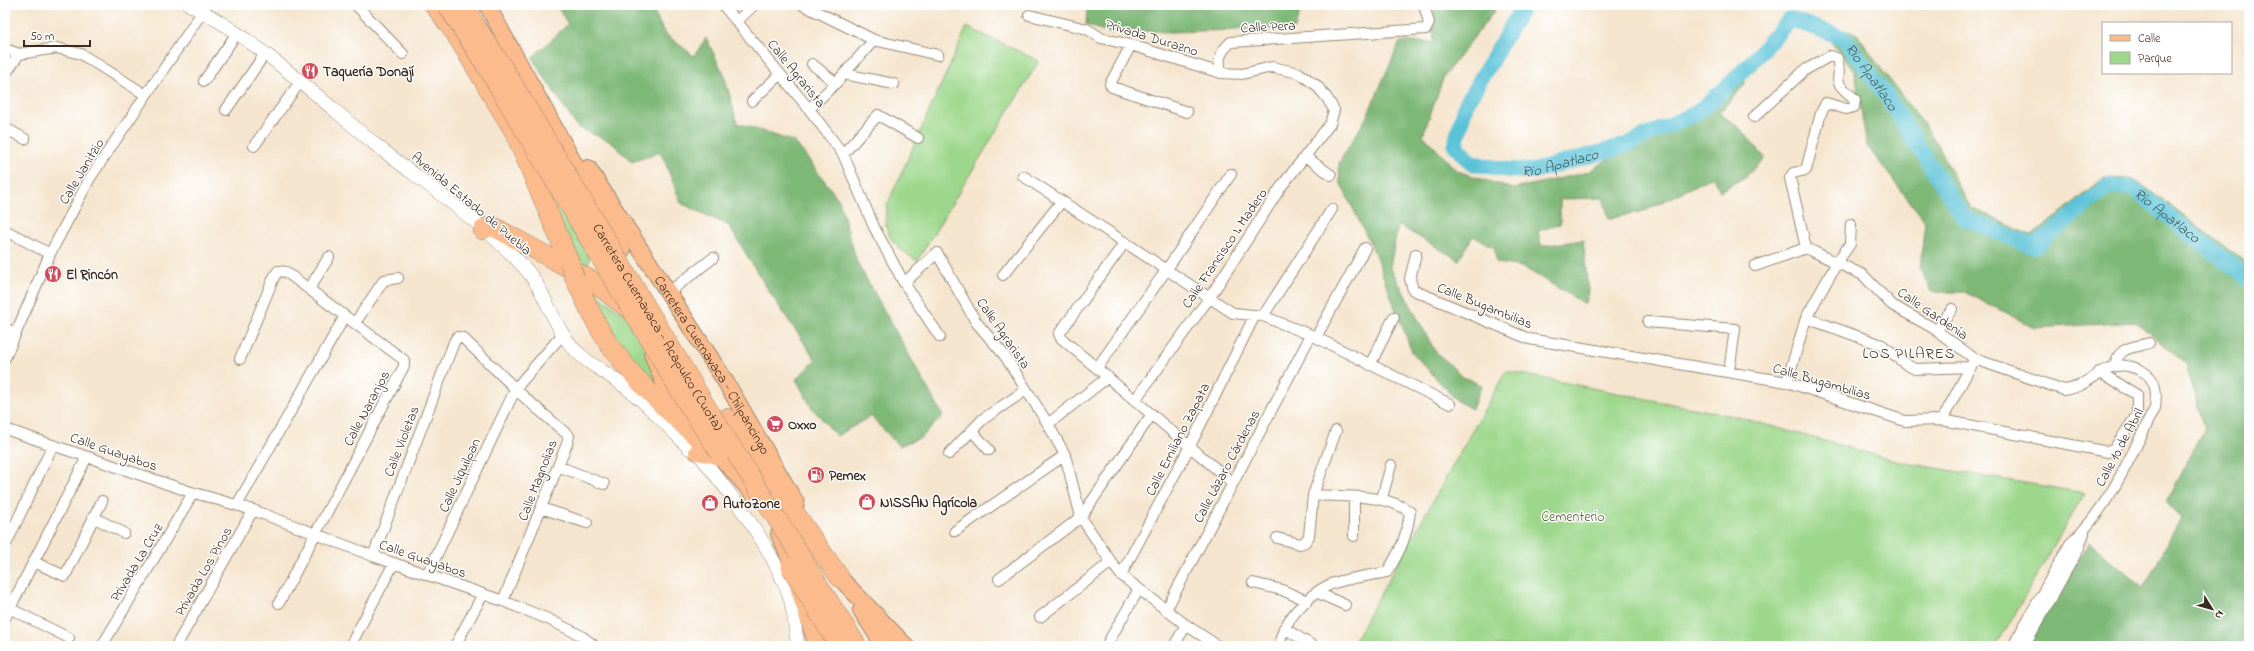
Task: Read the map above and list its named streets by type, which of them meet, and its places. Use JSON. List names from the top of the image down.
{
  "streets": {
    "highway": ["Carretera Cuernavaca - Acapulco (Cuota)"],
    "main road": ["Carretera Cuernavaca - Chilpancingo"],
    "street": [
      "Calle Pera",
      "Privada Durazno",
      "Calle Agrarista",
      "Calle Janitzio",
      "Avenida Estado de Puebla",
      "Calle Francisco I. Madero",
      "Calle Bugambilias",
      "Calle Gardenía",
      "Calle Naranjos",
      "Calle Emiliano Zapata",
      "Calle Violetas",
      "Calle 10 de Abril",
      "Calle Guayabos",
      "Calle Lázaro Cárdenas",
      "Calle Jiquilpan",
      "Calle Magnolias",
      "Privada La Cruz",
      "Privada Los Pinos"
    ]
  },
  "crossings": [
    ["Calle Pera", "Privada Durazno"],
    ["Calle Pera", "Calle Francisco I. Madero"],
    ["Privada Durazno", "Calle Francisco I. Madero"],
    ["Calle Agrarista", "Calle Emiliano Zapata"],
    ["Calle Agrarista", "Calle Lázaro Cárdenas"],
    ["Calle Janitzio", "Avenida Estado de Puebla"],
    ["Avenida Estado de Puebla", "Calle Jiquilpan"],
    ["Calle Naranjos", "Calle Guayabos"],
    ["Calle Violetas", "Calle Guayabos"],
    ["Calle Violetas", "Calle Jiquilpan"],
    ["Calle Violetas", "Calle Magnolias"],
    ["Calle Guayabos", "Calle Jiquilpan"],
    ["Calle Guayabos", "Calle Magnolias"],
    ["Calle Guayabos", "Privada La Cruz"],
    ["Calle Guayabos", "Privada Los Pinos"],
    ["Calle Jiquilpan", "Calle Magnolias"]
  ],
  "districts": ["LOS PILARES"],
  "water": ["Rio Apatlaco"],
  "parks": ["Cementerio"],
  "places": {
    "restaurant": ["Taquería Donají", "El Rincón"],
    "supermarket": ["Oxxo"],
    "fuel station": ["Pemex"],
    "shop": ["NISSAN Agrícola", "AutoZone"]
  },
  "legend": ["Calle", "Parque"],
  "scale_bar": "50 m",
  "north": "bottom right"
}
